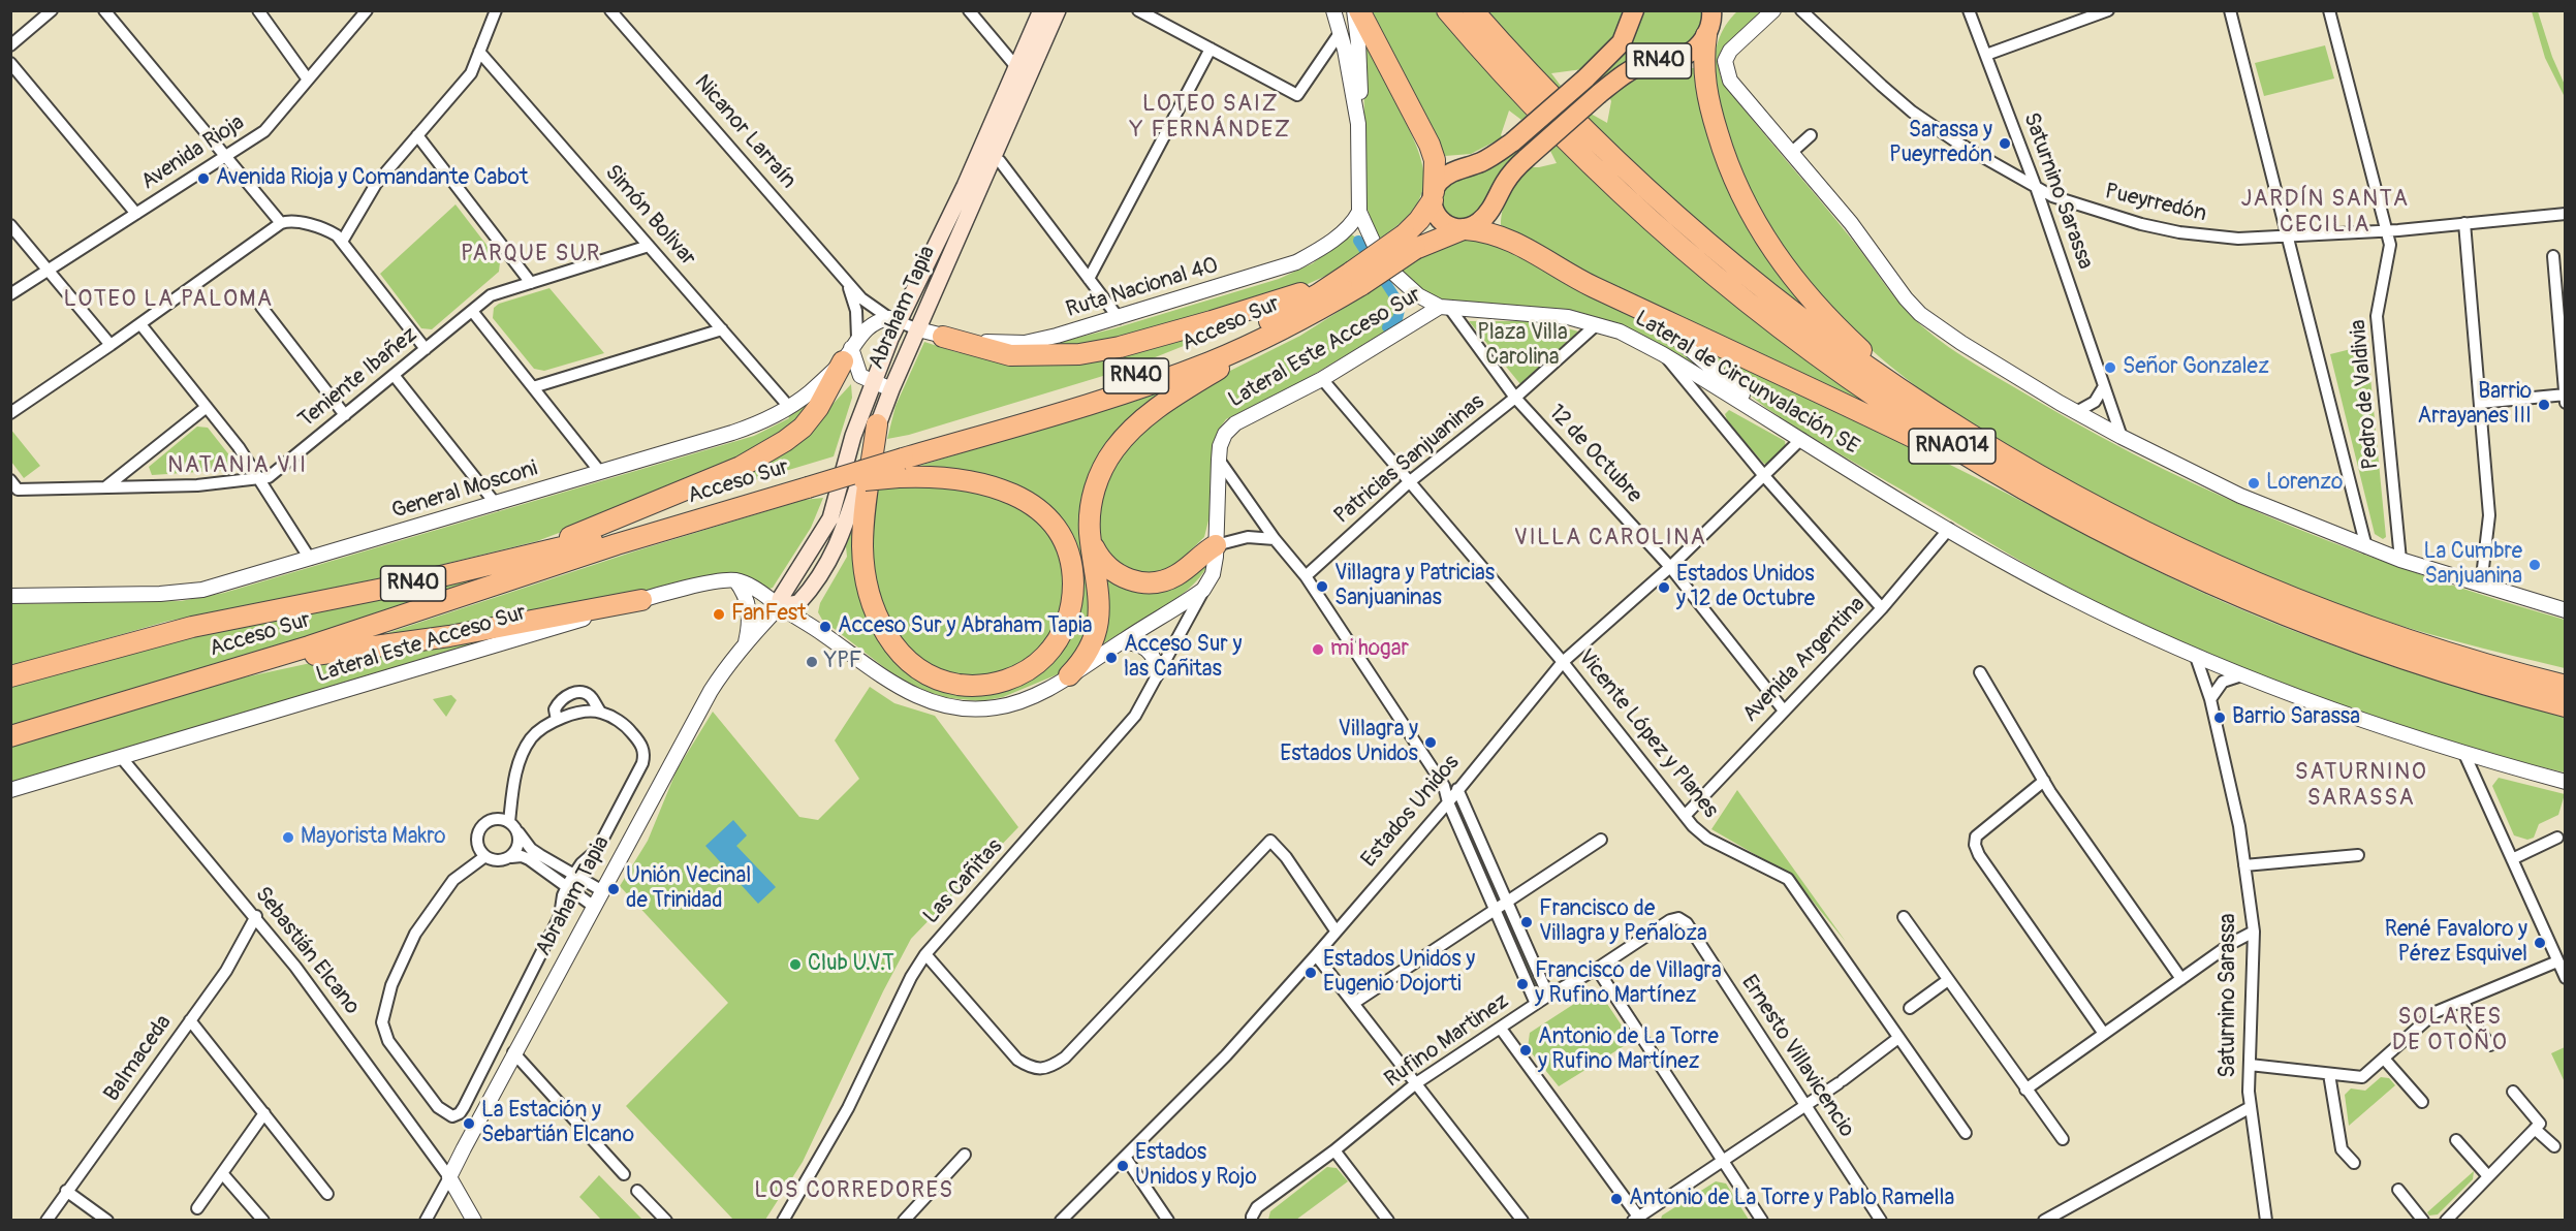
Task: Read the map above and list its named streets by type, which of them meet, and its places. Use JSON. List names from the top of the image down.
{
  "streets": {
    "highway": ["RN40", "Acceso Sur", "RNA014"],
    "main road": ["Abraham Tapia"],
    "street": [
      "Nicanor Larraín",
      "Avenida Rioja",
      "Saturnino Sarassa",
      "Pueyrredón",
      "Simón Bolivar",
      "Ruta Nacional 40",
      "Lateral Este Acceso Sur",
      "Teniente Ibañez",
      "Lateral de Circunvalación SE",
      "Pedro de Valdivia",
      "12 de Octubre",
      "Patricias Sanjuaninas",
      "General Mosconi",
      "Avenida Argentina",
      "Vicente López y Planes",
      "Estados Unidos",
      "Las Cañitas",
      "Sebastián Elcano",
      "Rufino Martinez",
      "Ernesto Villavicencio",
      "Balmaceda"
    ]
  },
  "crossings": [
    ["RN40", "Acceso Sur"],
    ["Nicanor Larraín", "Ruta Nacional 40"],
    ["Nicanor Larraín", "Abraham Tapia"],
    ["Nicanor Larraín", "General Mosconi"],
    ["Saturnino Sarassa", "Pueyrredón"],
    ["Saturnino Sarassa", "Lateral de Circunvalación SE"],
    ["Pueyrredón", "Pedro de Valdivia"],
    ["Simón Bolivar", "Teniente Ibañez"],
    ["Simón Bolivar", "General Mosconi"],
    ["Ruta Nacional 40", "Abraham Tapia"],
    ["Ruta Nacional 40", "Lateral de Circunvalación SE"],
    ["Abraham Tapia", "General Mosconi"],
    ["Abraham Tapia", "Sebastián Elcano"],
    ["Lateral Este Acceso Sur", "Lateral de Circunvalación SE"],
    ["Lateral Este Acceso Sur", "12 de Octubre"],
    ["Lateral Este Acceso Sur", "Vicente López y Planes"],
    ["Lateral Este Acceso Sur", "Las Cañitas"],
    ["Lateral Este Acceso Sur", "Sebastián Elcano"],
    ["Lateral de Circunvalación SE", "12 de Octubre"],
    ["Lateral de Circunvalación SE", "Patricias Sanjuaninas"],
    ["Lateral de Circunvalación SE", "Avenida Argentina"],
    ["Lateral de Circunvalación SE", "Estados Unidos"],
    ["12 de Octubre", "Patricias Sanjuaninas"],
    ["12 de Octubre", "Avenida Argentina"],
    ["12 de Octubre", "Estados Unidos"],
    ["Patricias Sanjuaninas", "Vicente López y Planes"],
    ["Avenida Argentina", "Vicente López y Planes"],
    ["Vicente López y Planes", "Estados Unidos"],
    ["Sebastián Elcano", "Balmaceda"],
    ["Rufino Martinez", "Ernesto Villavicencio"]
  ],
  "districts": [
    "LOTEO SAIZ Y FERNÁNDEZ",
    "JARDÍN SANTA CECILIA",
    "PARQUE SUR",
    "LOTEO LA PALOMA",
    "NATANIA VII",
    "VILLA CAROLINA",
    "SATURNINO SARASSA",
    "SOLARES DE OTOÑO",
    "LOS CORREDORES"
  ],
  "parks": ["Plaza Villa Carolina"],
  "places": [
    "Sarassa y Pueyrredón",
    "Avenida Rioja y Comandante Cabot",
    "Señor Gonzalez",
    "Barrio Arrayanes III",
    "Lorenzo",
    "La Cumbre Sanjuanina",
    "Villagra y Patricias Sanjuaninas",
    "Estados Unidos y 12 de Octubre",
    "FanFest",
    "Acceso Sur y Abraham Tapia",
    "mi hogar",
    "Acceso Sur y las Cañitas",
    "YPF",
    "Barrio Sarassa",
    "Villagra y Estados Unidos",
    "Mayorista Makro",
    "Unión Vecinal de Trinidad",
    "Francisco de Villagra y Peñaloza",
    "René Favaloro y Pérez Esquivel",
    "Club U.V.T",
    "Estados Unidos y Eugenio Dojorti",
    "Francisco de Villagra y Rufino Martínez",
    "Antonio de La Torre y Rufino Martínez",
    "La Estación y Sebartián Elcano",
    "Estados Unidos y Rojo",
    "Antonio de La Torre y Pablo Ramella"
  ]
}
